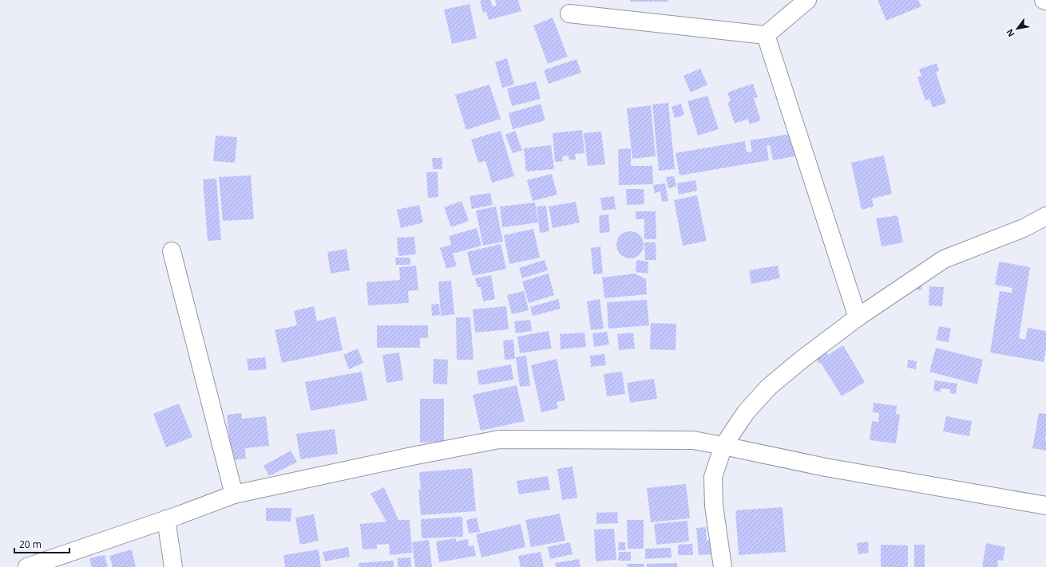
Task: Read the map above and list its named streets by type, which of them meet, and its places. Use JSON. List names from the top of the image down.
{
  "scale_bar": "20 m",
  "north": "bottom left"
}
